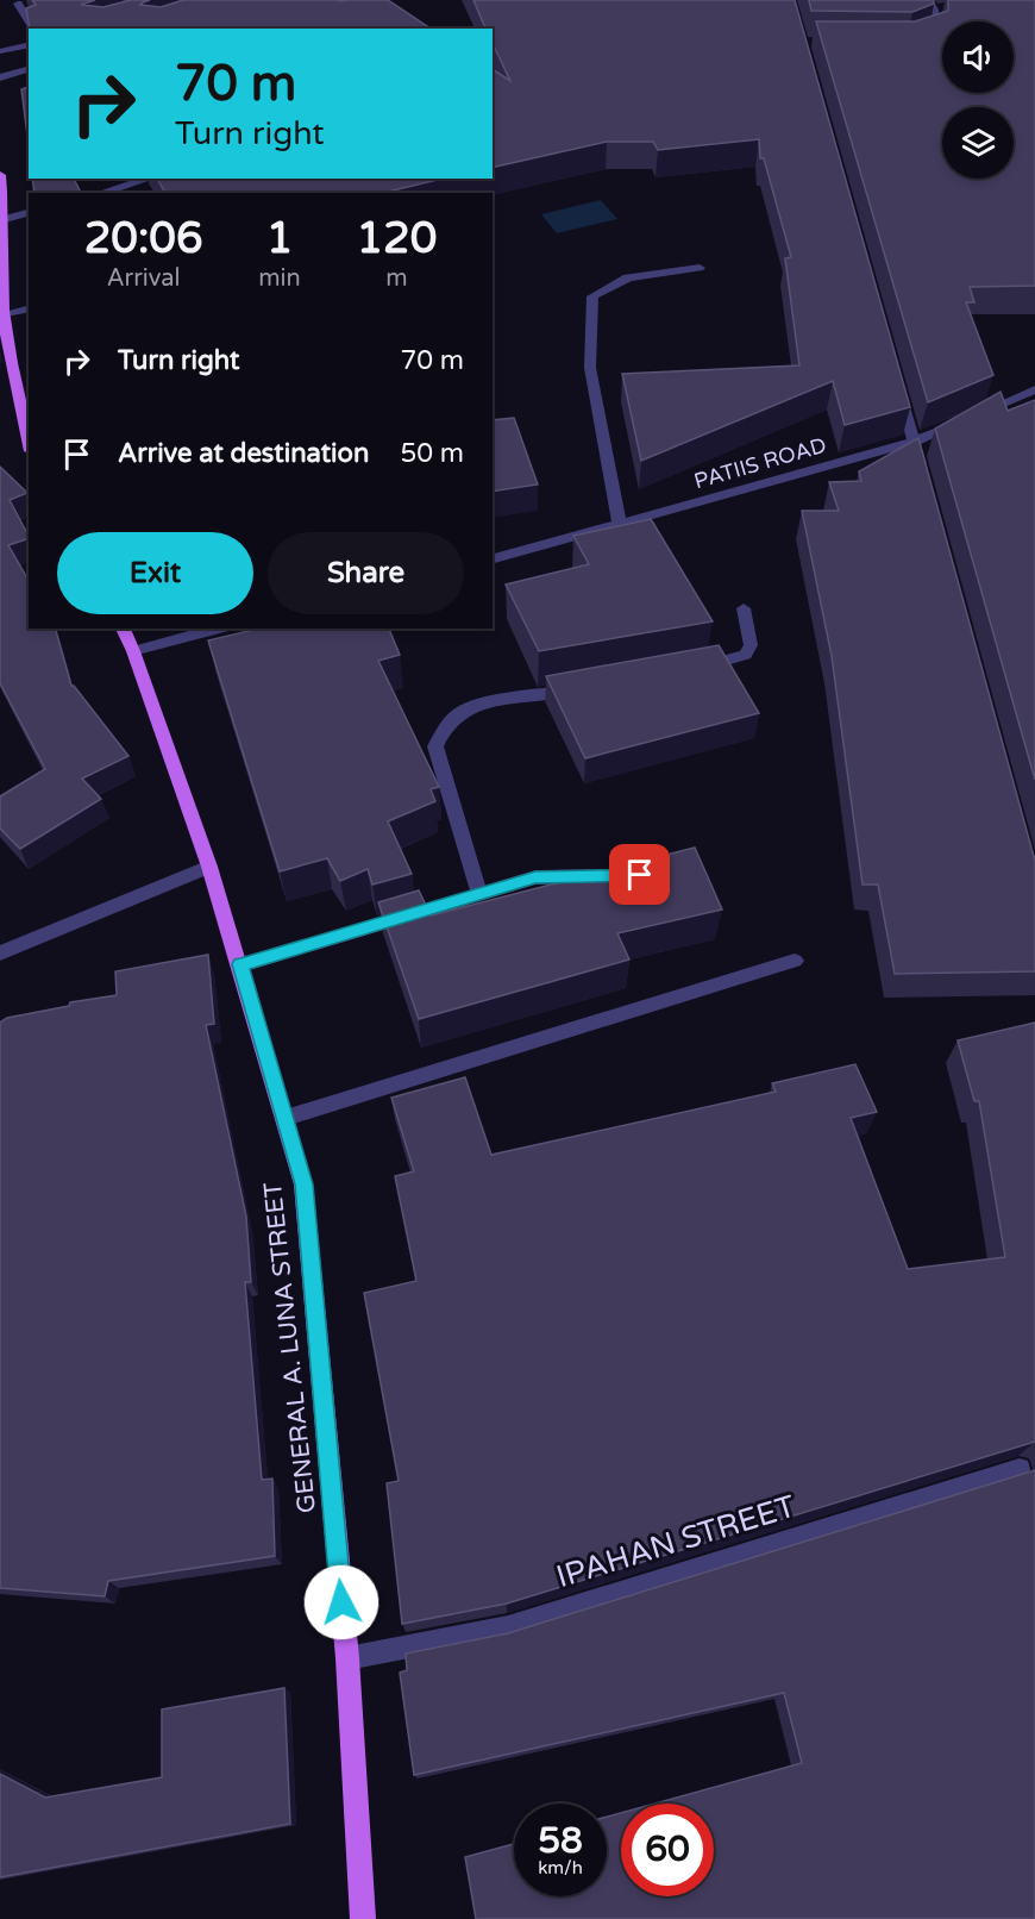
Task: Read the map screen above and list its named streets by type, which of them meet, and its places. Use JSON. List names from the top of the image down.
{
  "streets": {
    "main road": ["GENERAL A. LUNA STREET"],
    "street": ["PATIIS ROAD", "IPAHAN STREET"]
  },
  "crossings": [
    ["GENERAL A. LUNA STREET", "IPAHAN STREET"]
  ],
  "page": {
    "turn": ["70 m", "Turn right"],
    "eta": [
      "20:06",
      "Arrival",
      "1",
      "min",
      "120",
      "m"
    ],
    "list": [
      {
        "name": "Turn right",
        "value": "70 m"
      },
      {
        "name": "Arrive at destination",
        "value": "50 m"
      }
    ],
    "buttons": ["Exit", "Share"],
    "speed": "58 km/h",
    "limit": "60"
  }
}
